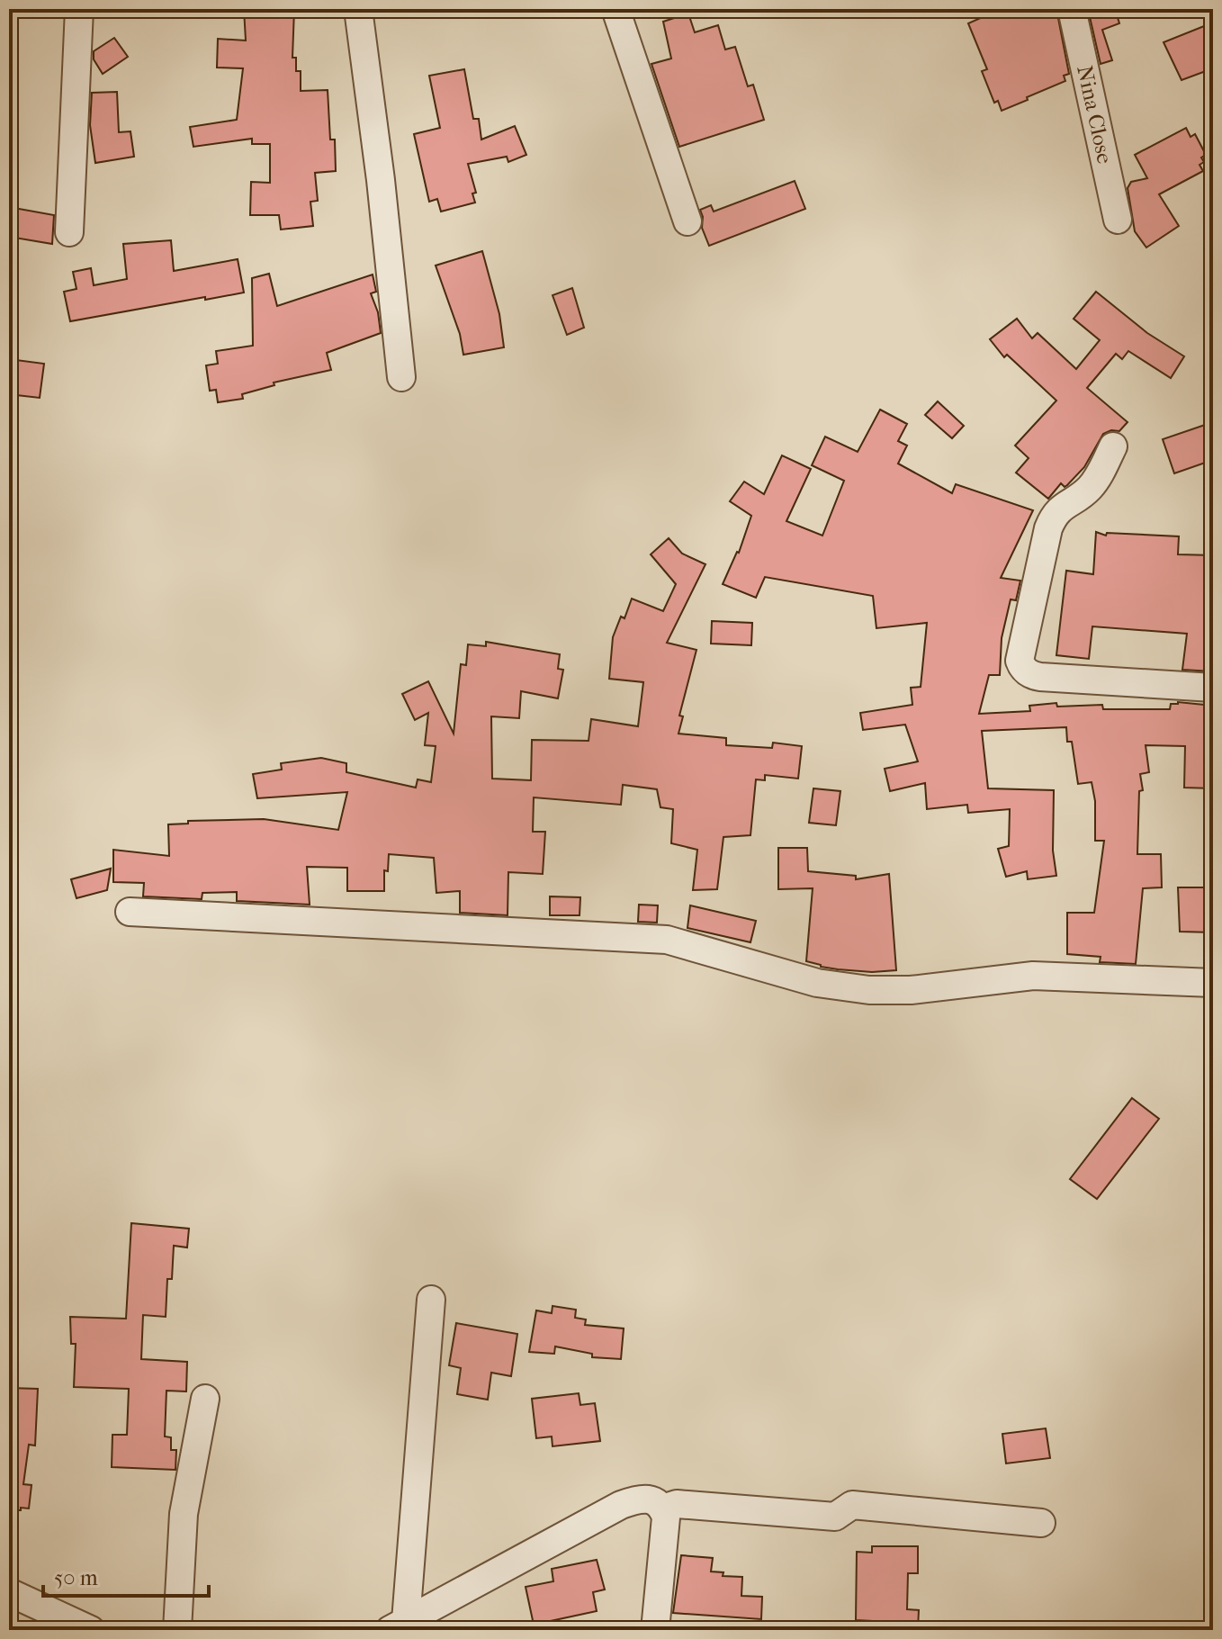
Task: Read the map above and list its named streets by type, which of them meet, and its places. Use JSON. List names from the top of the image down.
{
  "streets": {
    "street": ["Nina Close"]
  },
  "scale_bar": "50 m"
}
